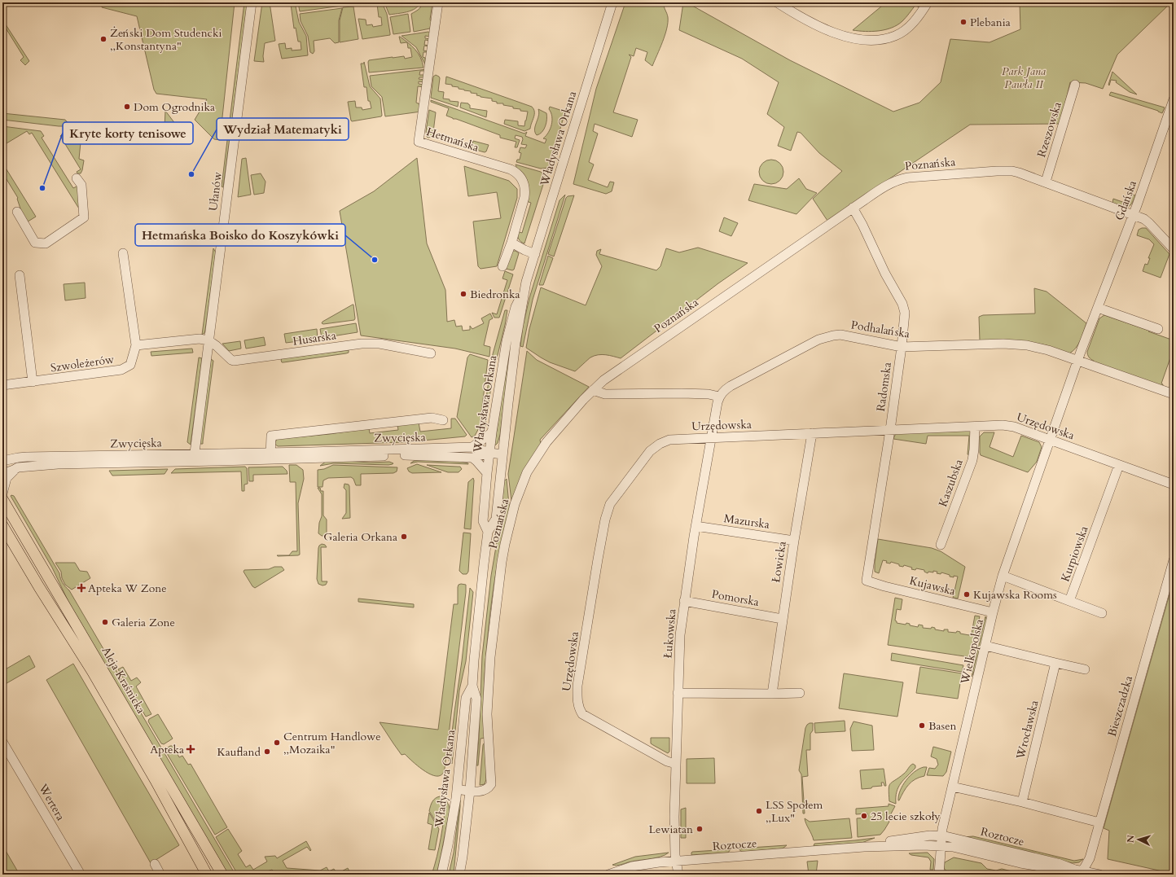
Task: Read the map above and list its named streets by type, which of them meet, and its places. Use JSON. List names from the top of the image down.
{
  "streets": {
    "main road": ["Aleja Kraśnicka"],
    "street": [
      "Rzeszowska",
      "Władysława Orkana",
      "Hetmańska",
      "Poznańska",
      "Ułanów",
      "Gdańska",
      "Podhalańska",
      "Husarska",
      "Szwoleżerów",
      "Radomska",
      "Urzędowska",
      "Zwycięska",
      "Kaszubska",
      "Mazurska",
      "Kurpiowska",
      "Łowicka",
      "Kujawska",
      "Pomorska",
      "Łukowska",
      "Wielkopolska",
      "Bieszczadzka",
      "Wrocławska",
      "Wertera",
      "Roztocze"
    ]
  },
  "crossings": [
    ["Rzeszowska", "Poznańska"],
    ["Władysława Orkana", "Poznańska"],
    ["Władysława Orkana", "Zwycięska"],
    ["Poznańska", "Gdańska"],
    ["Poznańska", "Radomska"],
    ["Ułanów", "Husarska"],
    ["Ułanów", "Zwycięska"],
    ["Gdańska", "Podhalańska"],
    ["Gdańska", "Urzędowska"],
    ["Gdańska", "Wielkopolska"],
    ["Podhalańska", "Radomska"],
    ["Podhalańska", "Łukowska"],
    ["Radomska", "Urzędowska"],
    ["Radomska", "Kujawska"],
    ["Urzędowska", "Kaszubska"],
    ["Urzędowska", "Kurpiowska"],
    ["Urzędowska", "Łowicka"],
    ["Urzędowska", "Łukowska"],
    ["Urzędowska", "Wielkopolska"],
    ["Mazurska", "Łowicka"],
    ["Mazurska", "Łukowska"],
    ["Kurpiowska", "Wielkopolska"],
    ["Łowicka", "Pomorska"],
    ["Kujawska", "Wielkopolska"],
    ["Pomorska", "Łukowska"],
    ["Łukowska", "Roztocze"],
    ["Wielkopolska", "Roztocze"],
    ["Bieszczadzka", "Roztocze"]
  ],
  "parks": ["Park Jana Pawła II"],
  "places": {
    "other": [
      "Plebania",
      "Żeński Dom Studencki ,,Konstantyna\"",
      "Dom Ogrodnika",
      "Wydział Matematyki",
      "Kryte korty tenisowe",
      "Hetmańska Boisko do Koszykówki",
      "Biedronka",
      "Galeria Orkana",
      "Kujawska Rooms",
      "Galeria Zone",
      "Basen",
      "Centrum Handlowe ,,Mozaika\"",
      "Kaufland",
      "LSS Społem ,,Lux\"",
      "25 lecie szkoły",
      "Lewiatan"
    ],
    "health": ["Apteka W Zone", "Apteka"]
  },
  "north": "left"
}
